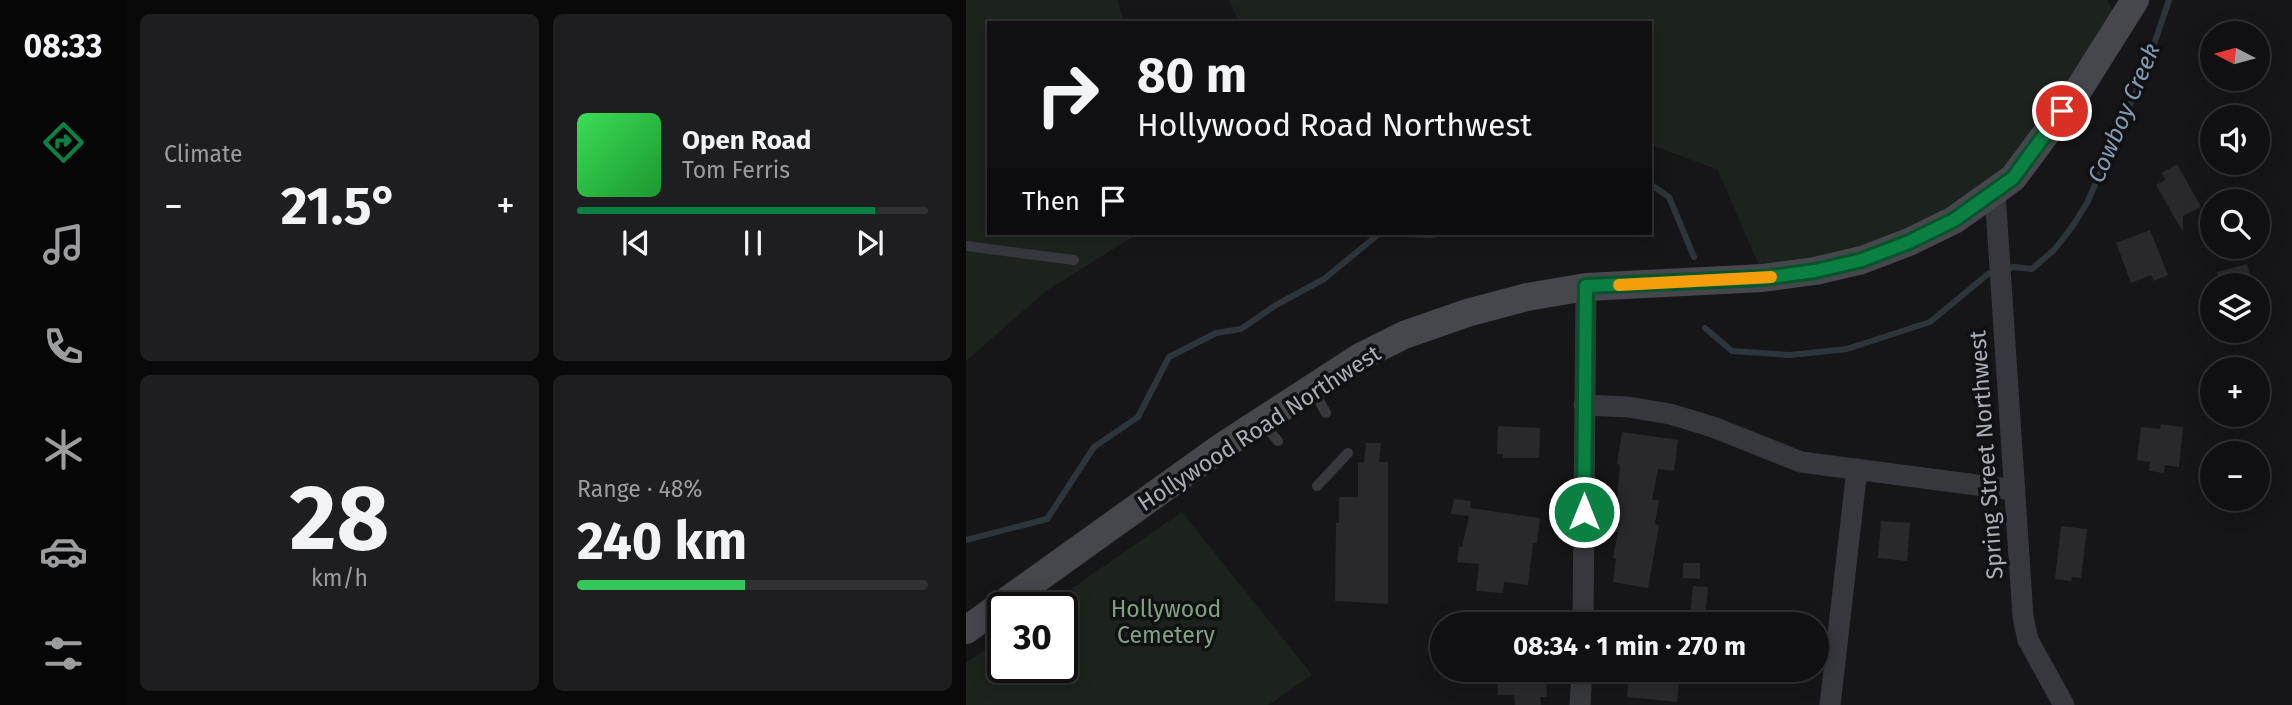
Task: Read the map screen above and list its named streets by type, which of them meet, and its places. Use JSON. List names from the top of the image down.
{
  "streets": {
    "street": ["Hollywood Road Northwest", "Spring Street Northwest"]
  },
  "crossings": [
    ["Hollywood Road Northwest", "Spring Street Northwest"]
  ],
  "water": ["Cowboy Creek"],
  "parks": ["Hollywood Cemetery"],
  "north": "left",
  "page": {
    "tabs": "08:33",
    "tile": [
      "Climate",
      ["28", "km/h"],
      ["Range · 48%", "240 km"]
    ],
    "map_buttons": ["+", "−"],
    "turn": ["80 m", "Hollywood Road Northwest"],
    "song": ["Open Road", "Tom Ferris"],
    "then": "Then",
    "heat": ["−", "21.5°", "+"],
    "limit": "30",
    "trip": "08:34 · 1 min · 270 m"
  }
}
